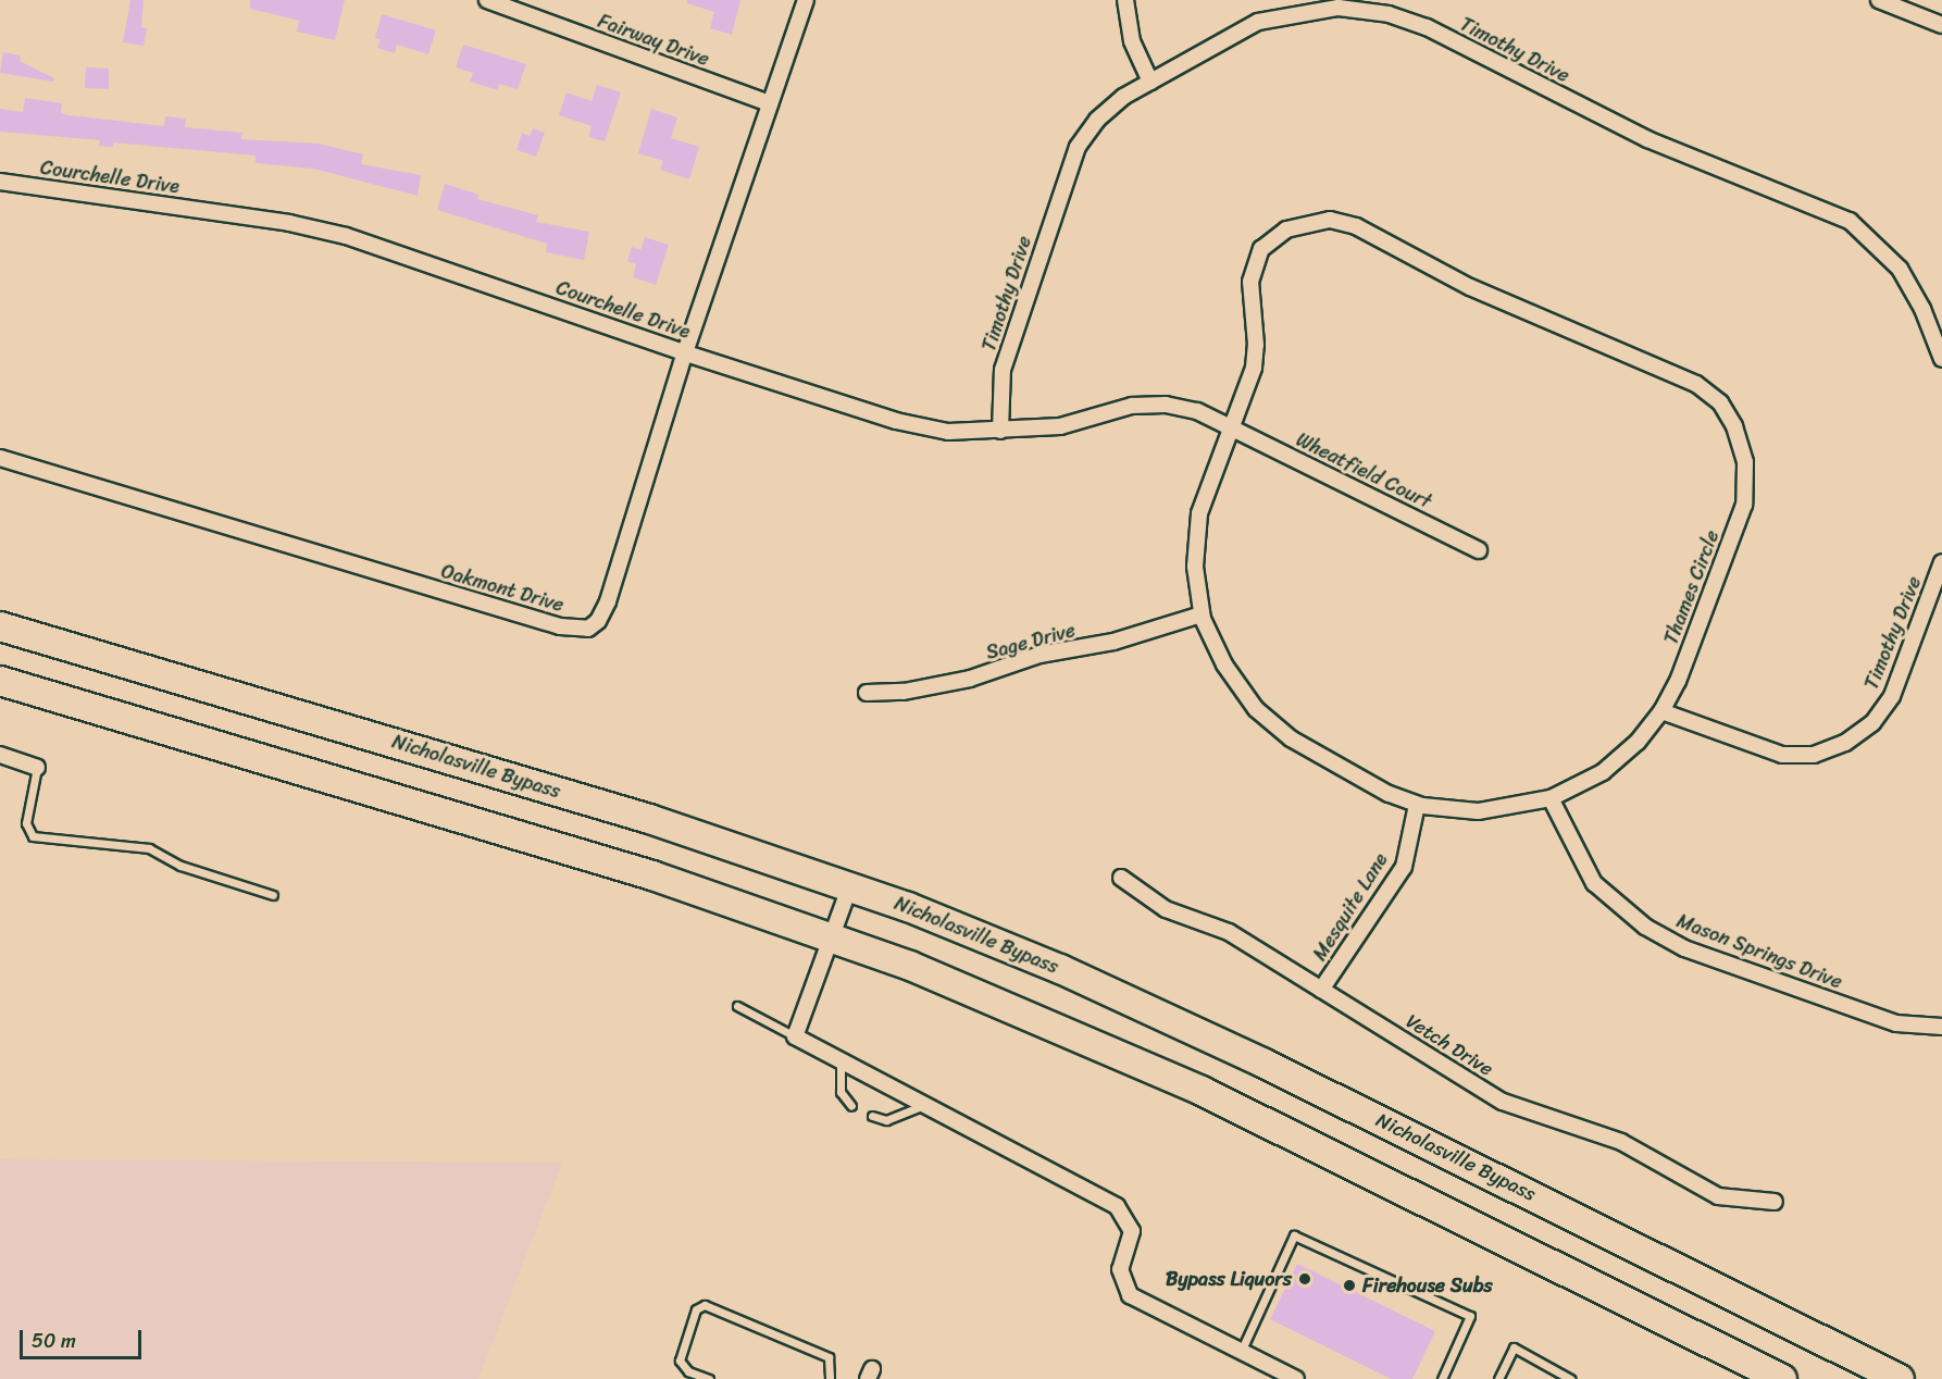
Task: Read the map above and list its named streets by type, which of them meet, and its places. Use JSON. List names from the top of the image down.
{
  "streets": {
    "highway": ["Nicholasville Bypass"],
    "street": [
      "Fairway Drive",
      "Timothy Drive",
      "Courchelle Drive",
      "Wheatfield Court",
      "Thames Circle",
      "Oakmont Drive",
      "Sage Drive",
      "Mesquite Lane",
      "Mason Springs Drive",
      "Vetch Drive"
    ]
  },
  "crossings": [
    ["Fairway Drive", "Oakmont Drive"],
    ["Timothy Drive", "Courchelle Drive"],
    ["Timothy Drive", "Thames Circle"],
    ["Courchelle Drive", "Wheatfield Court"],
    ["Courchelle Drive", "Thames Circle"],
    ["Courchelle Drive", "Oakmont Drive"],
    ["Wheatfield Court", "Thames Circle"],
    ["Thames Circle", "Sage Drive"],
    ["Thames Circle", "Mesquite Lane"],
    ["Thames Circle", "Mason Springs Drive"],
    ["Mesquite Lane", "Vetch Drive"]
  ],
  "places": ["Bypass Liquors", "Firehouse Subs"],
  "scale_bar": "50 m"
}
